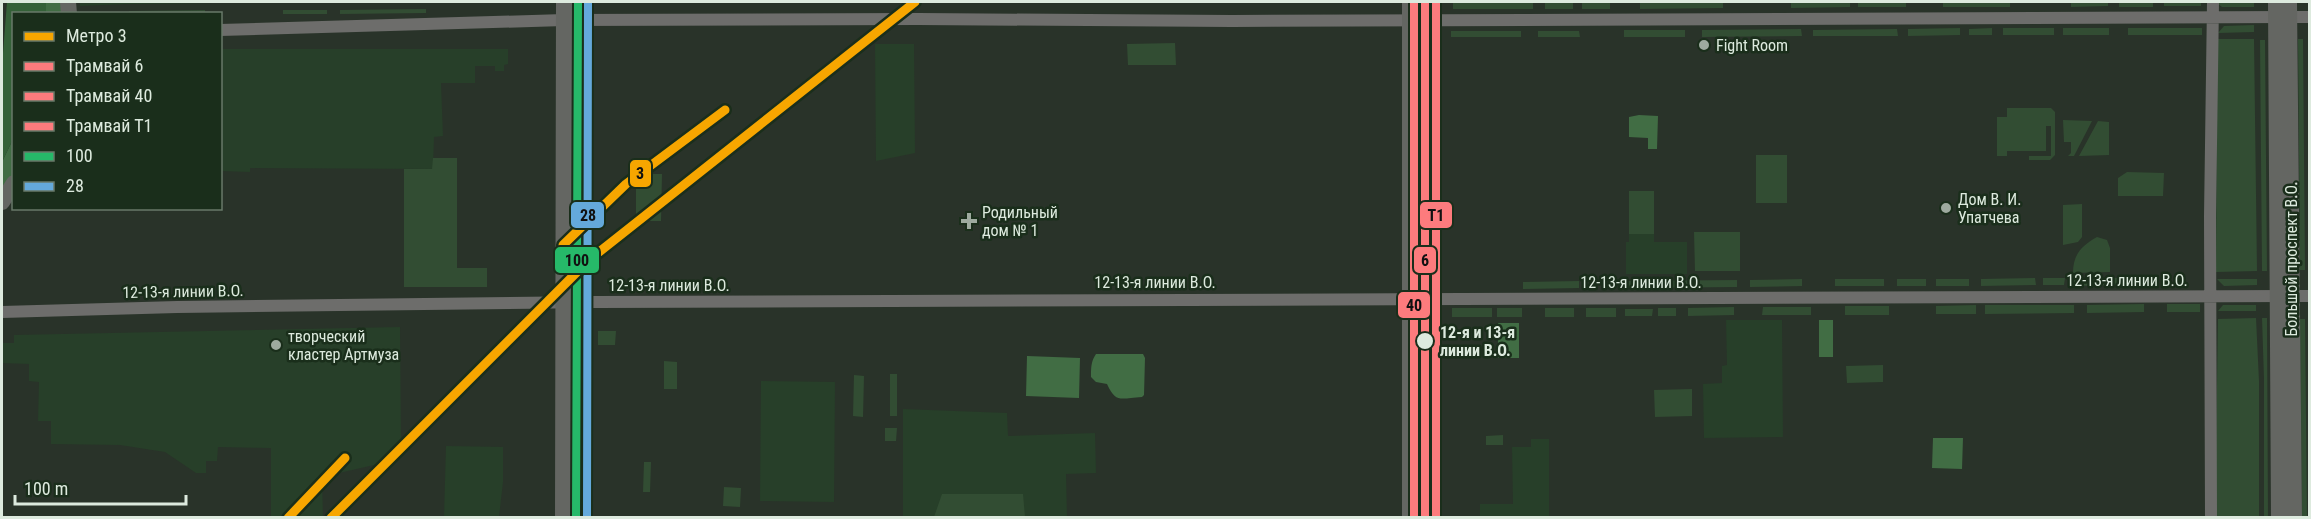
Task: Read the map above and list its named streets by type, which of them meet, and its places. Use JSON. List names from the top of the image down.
{
  "streets": {
    "main road": ["Большой проспект В.О."],
    "street": ["12-13-я линии В.О."]
  },
  "crossings": [
    ["Большой проспект В.О.", "12-13-я линии В.О."]
  ],
  "places": {
    "other": [
      "Fight Room",
      "Дом В. И. Упатчева",
      "12-я и 13-я линии В.О.",
      "творческий кластер Артмуза"
    ],
    "health": ["Родильный дом № 1"]
  },
  "lines": [
    "metro line 3",
    "tram line 6",
    "tram line 40",
    "tram line Т1",
    "transit line 100",
    "transit line 28"
  ],
  "legend": [
    "Метро 3",
    "Трамвай 6",
    "Трамвай 40",
    "Трамвай Т1",
    "100",
    "28"
  ],
  "scale_bar": "100 m"
}
